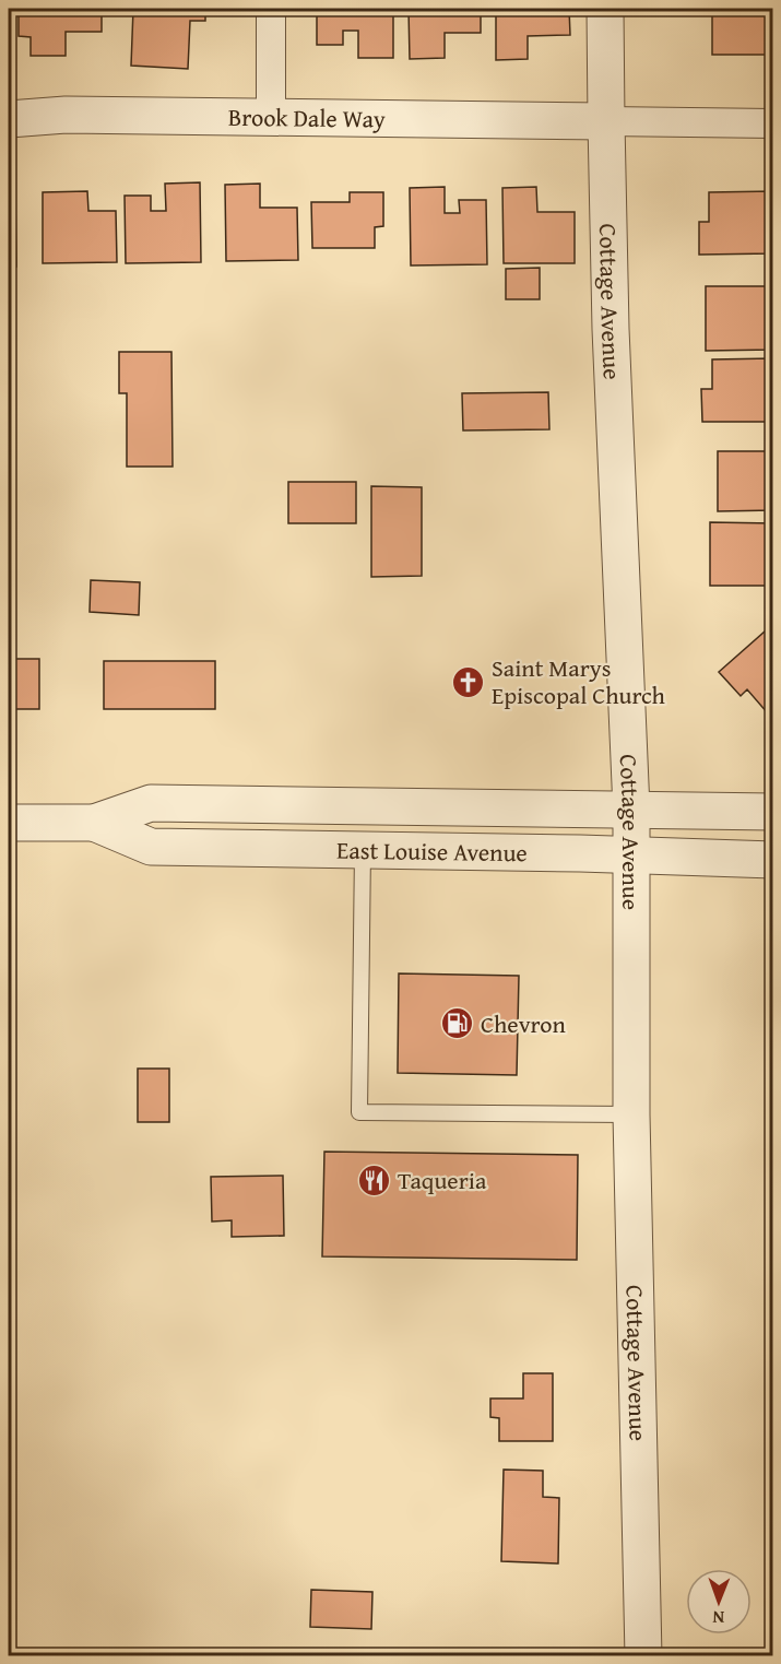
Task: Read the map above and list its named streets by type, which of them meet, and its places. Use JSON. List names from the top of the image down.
{
  "streets": {
    "street": ["Brook Dale Way", "Cottage Avenue", "East Louise Avenue"]
  },
  "crossings": [
    ["Brook Dale Way", "Cottage Avenue"],
    ["Cottage Avenue", "East Louise Avenue"]
  ],
  "places": {
    "church": ["Saint Marys Episcopal Church"],
    "fuel station": ["Chevron"],
    "restaurant": ["Taqueria"]
  },
  "north": "bottom"
}
